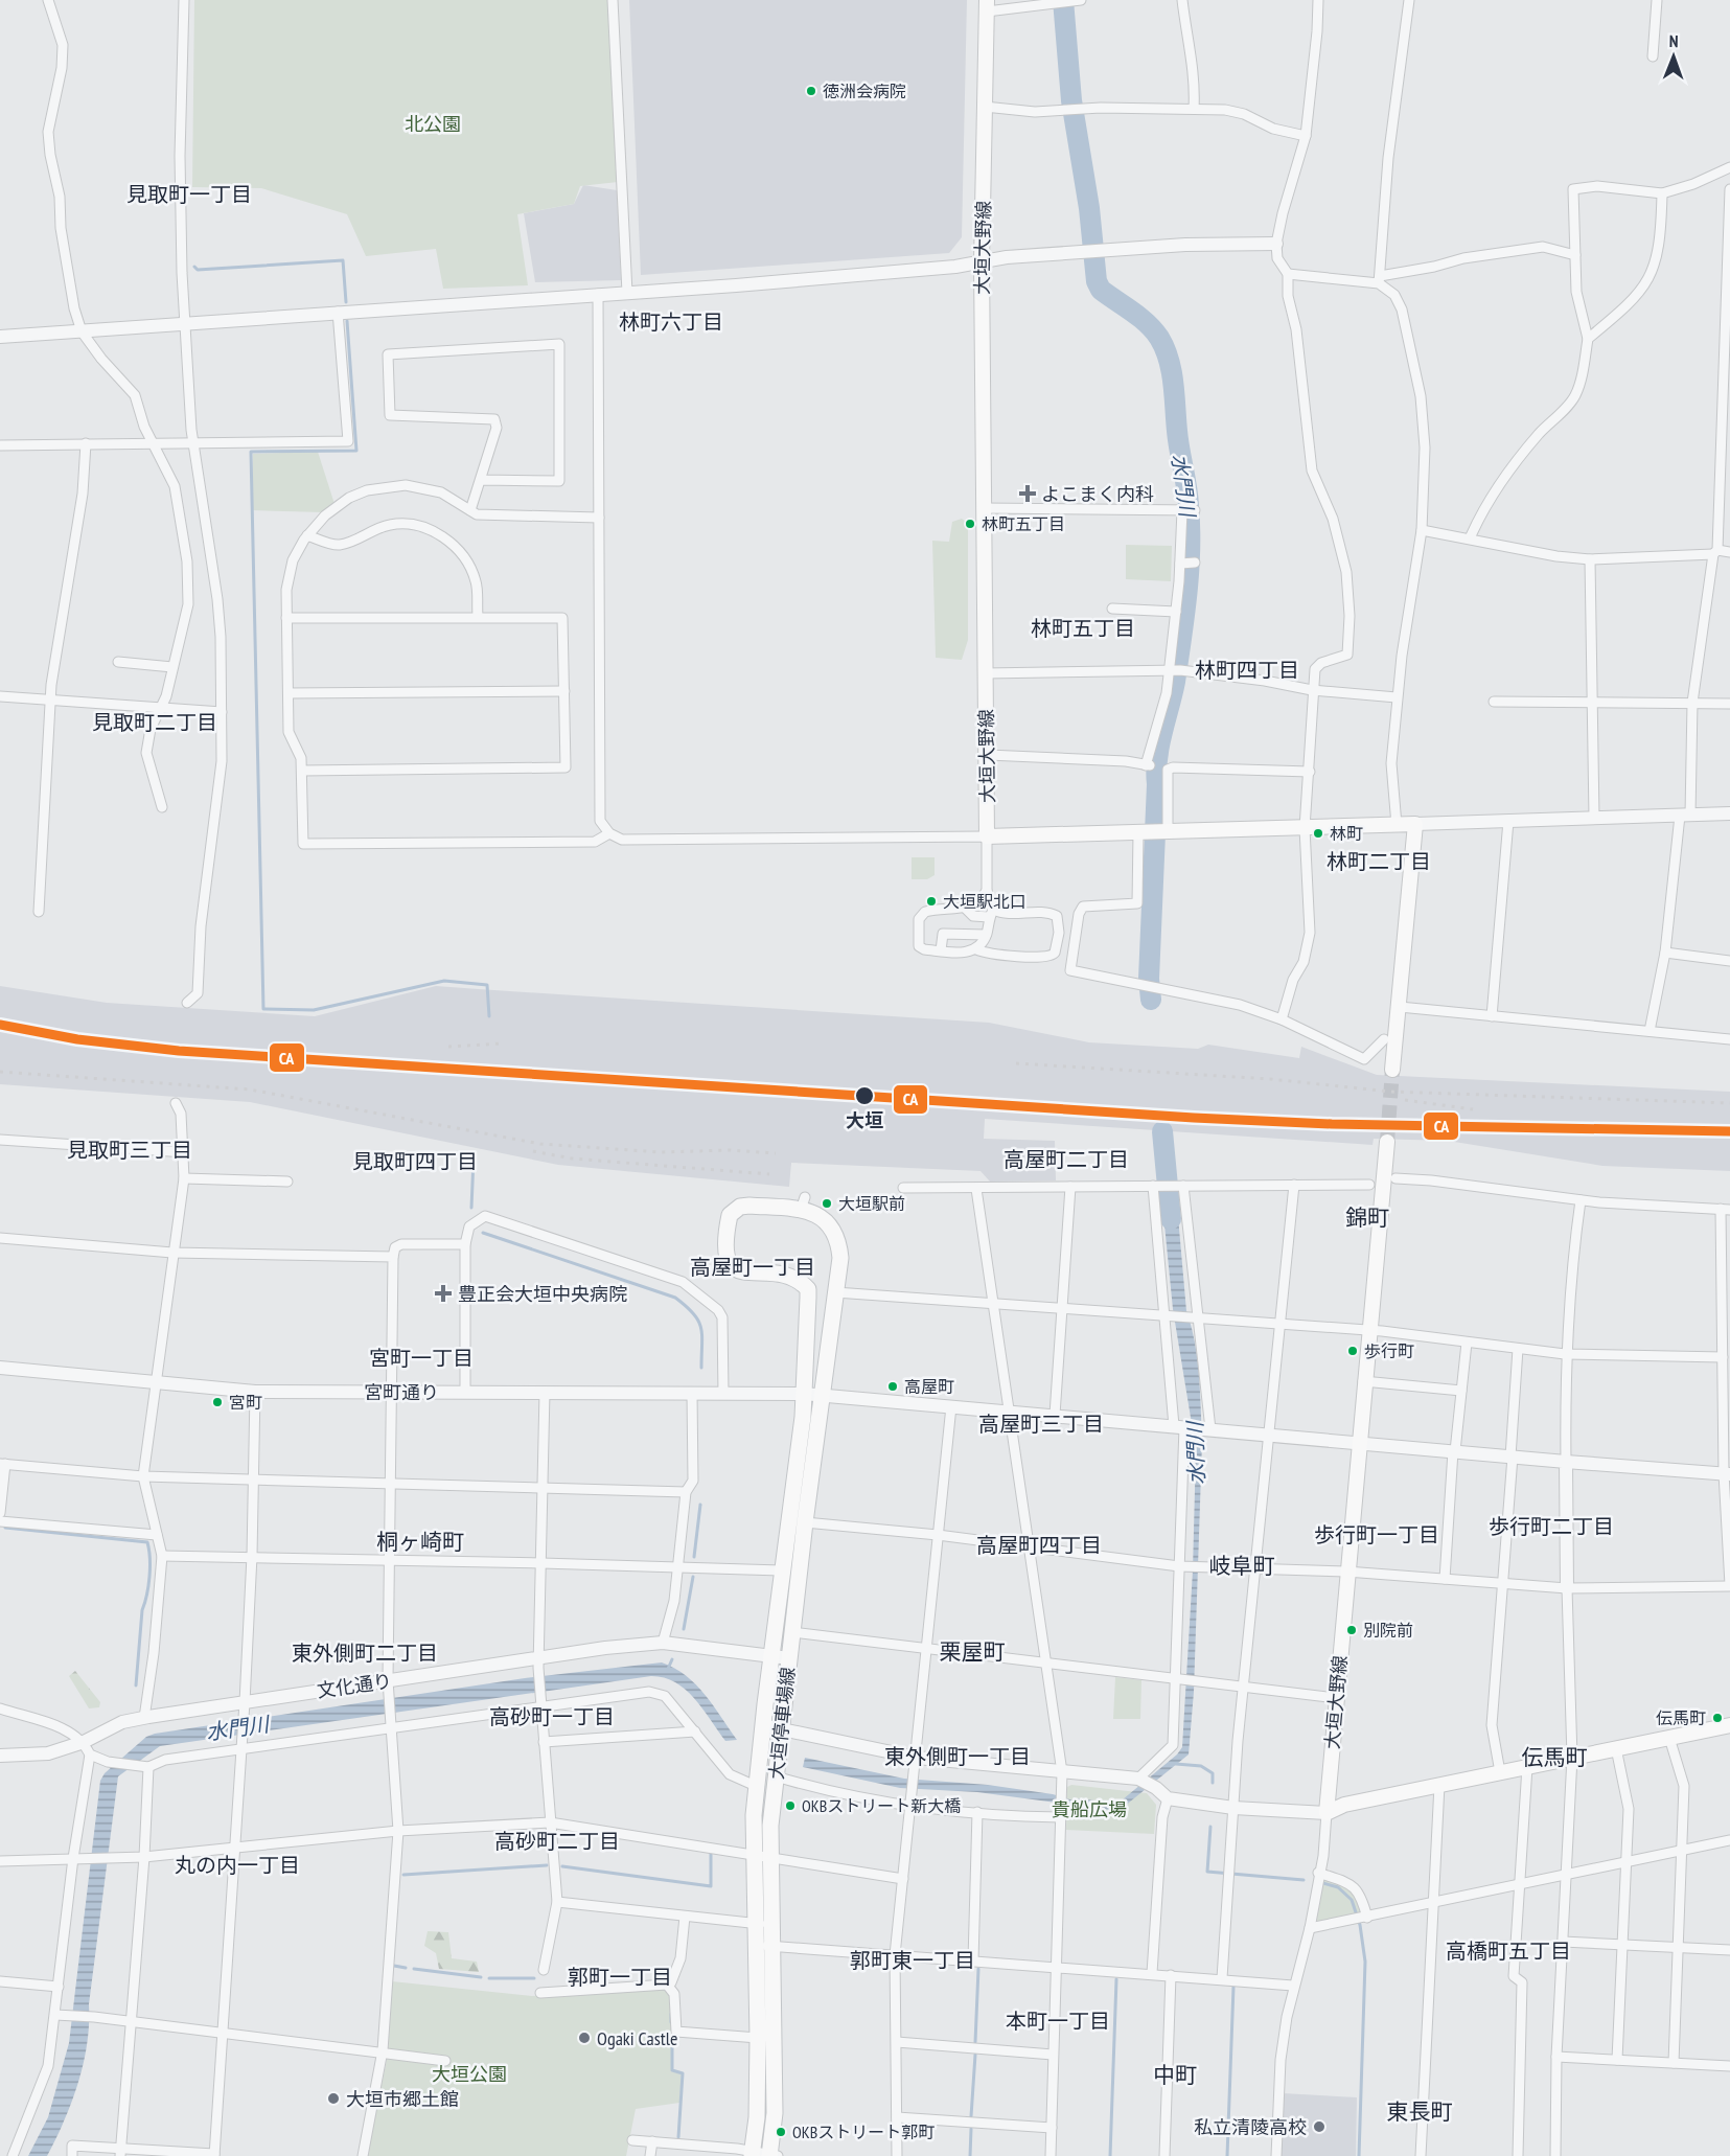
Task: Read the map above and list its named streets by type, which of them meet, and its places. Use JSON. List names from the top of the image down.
{
  "streets": {
    "main road": ["大垣大野線", "大垣停車場線"],
    "street": ["宮町通り", "文化通り"]
  },
  "crossings": [
    ["大垣大野線", "宮町通り"],
    ["宮町通り", "大垣停車場線"],
    ["文化通り", "大垣停車場線"]
  ],
  "districts": [
    "見取町一丁目",
    "林町六丁目",
    "林町五丁目",
    "林町四丁目",
    "見取町二丁目",
    "林町二丁目",
    "見取町三丁目",
    "高屋町二丁目",
    "見取町四丁目",
    "錦町",
    "高屋町一丁目",
    "宮町一丁目",
    "高屋町三丁目",
    "歩行町二丁目",
    "歩行町一丁目",
    "桐ヶ崎町",
    "高屋町四丁目",
    "岐阜町",
    "栗屋町",
    "東外側町二丁目",
    "高砂町一丁目",
    "東外側町一丁目",
    "伝馬町",
    "高砂町二丁目",
    "丸の内一丁目",
    "高橋町五丁目",
    "郭町東一丁目",
    "郭町一丁目",
    "本町一丁目",
    "中町",
    "東長町"
  ],
  "water": ["水門川"],
  "parks": ["北公園", "貴船広場", "大垣公園"],
  "places": {
    "other": [
      "徳洲会病院",
      "林町五丁目",
      "林町",
      "大垣駅北口",
      "大垣",
      "大垣駅前",
      "歩行町",
      "高屋町",
      "宮町",
      "別院前",
      "伝馬町",
      "OKBストリート新大橋",
      "Ogaki Castle",
      "大垣市郷土館",
      "私立清陵高校",
      "OKBストリート郭町"
    ],
    "health": ["よこまく内科", "豊正会大垣中央病院"]
  },
  "lines": ["transit line CA"],
  "north": "top"
}
